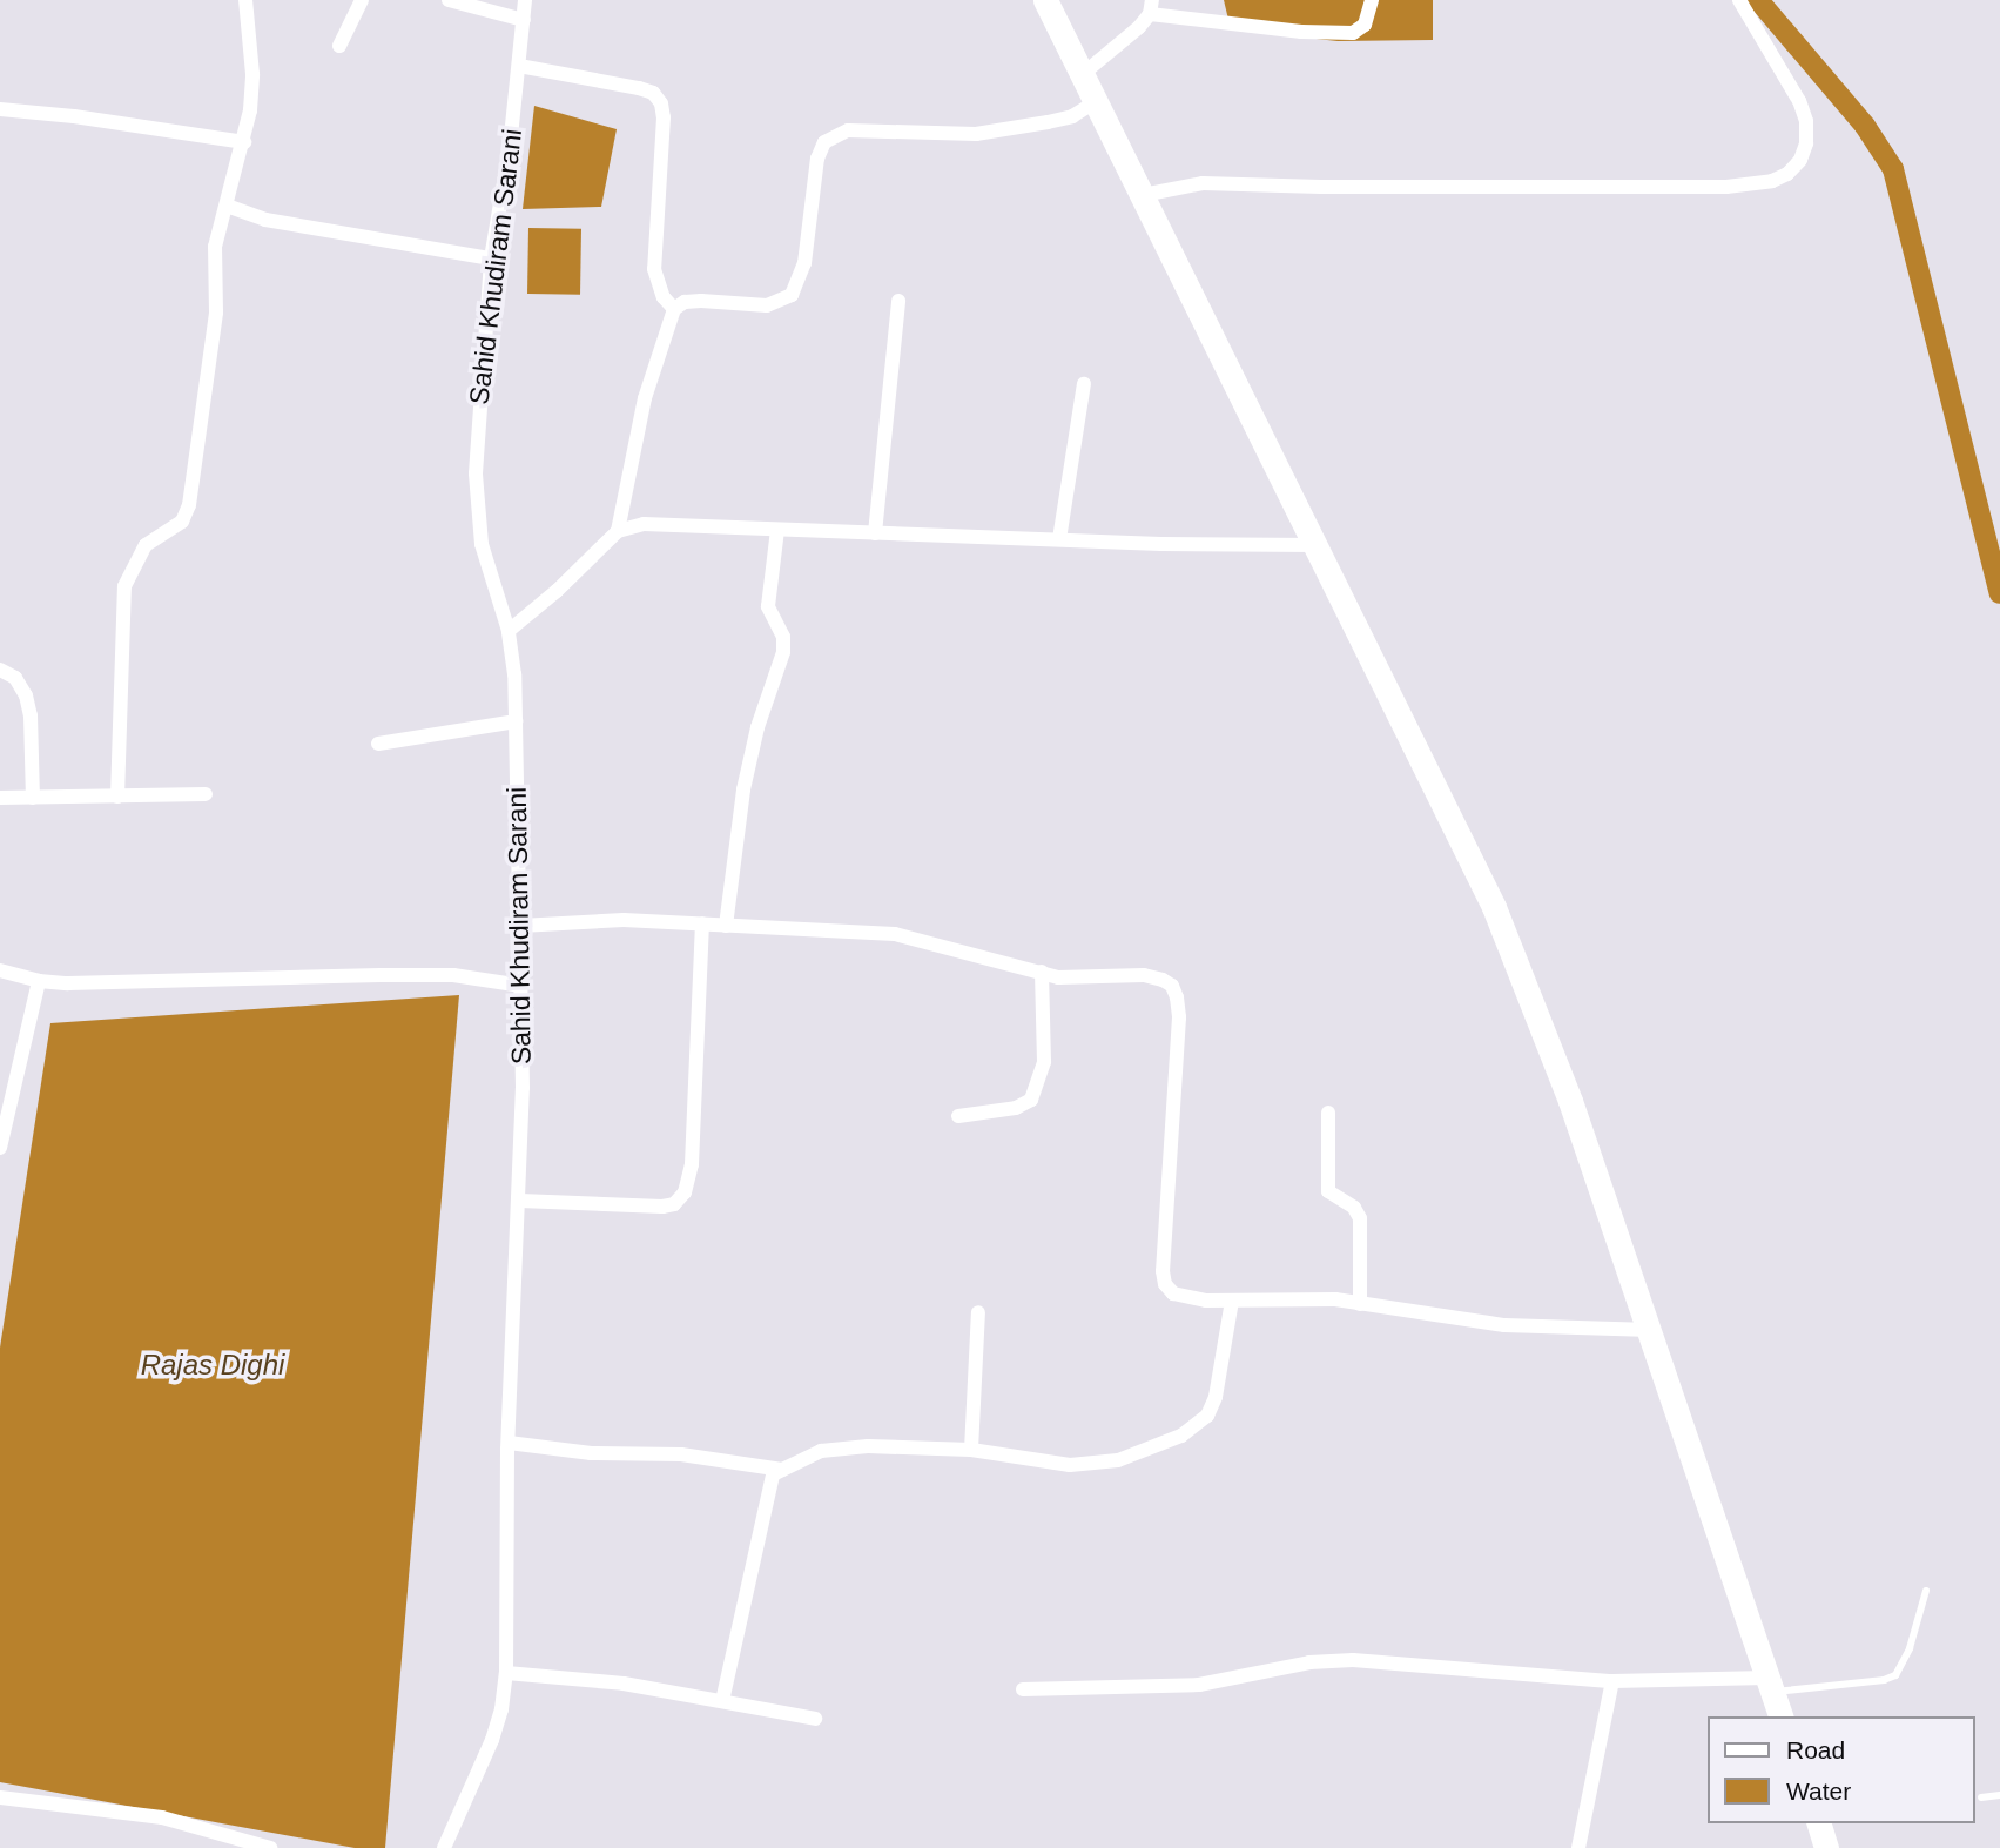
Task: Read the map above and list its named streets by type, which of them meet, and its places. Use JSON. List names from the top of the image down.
{
  "streets": {
    "street": ["Sahid Khudiram Sarani"]
  },
  "water": ["Rajas Dighi"],
  "legend": ["Road", "Water"]
}
